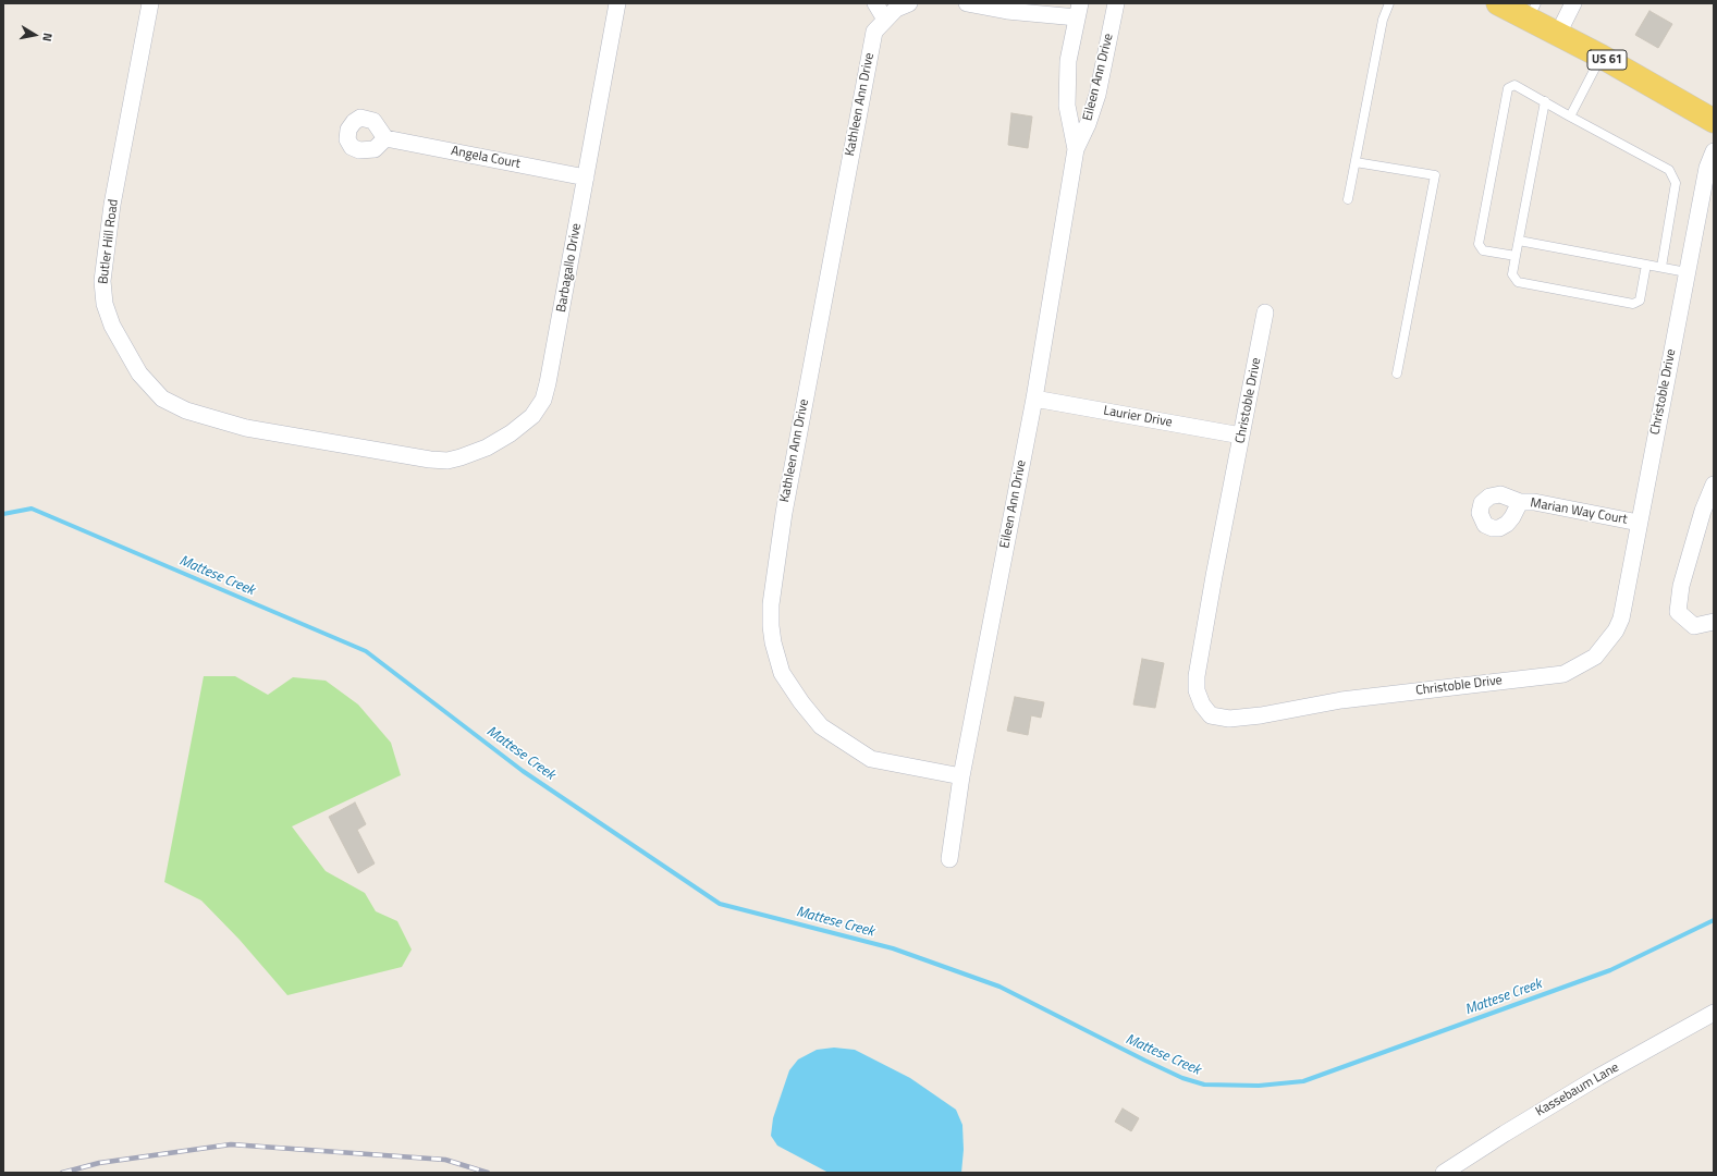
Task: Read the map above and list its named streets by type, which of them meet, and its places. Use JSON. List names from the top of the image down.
{
  "streets": {
    "main road": ["US 61"],
    "street": [
      "Eileen Ann Drive",
      "Kathleen Ann Drive",
      "Angela Court",
      "Butler Hill Road",
      "Barbagallo Drive",
      "Christoble Drive",
      "Laurier Drive",
      "Marian Way Court",
      "Kassebaum Lane"
    ]
  },
  "crossings": [
    ["Eileen Ann Drive", "Kathleen Ann Drive"],
    ["Eileen Ann Drive", "Laurier Drive"],
    ["Angela Court", "Barbagallo Drive"],
    ["Butler Hill Road", "Barbagallo Drive"],
    ["Christoble Drive", "Laurier Drive"],
    ["Christoble Drive", "Marian Way Court"]
  ],
  "water": ["Mattese Creek"],
  "north": "right"
}
